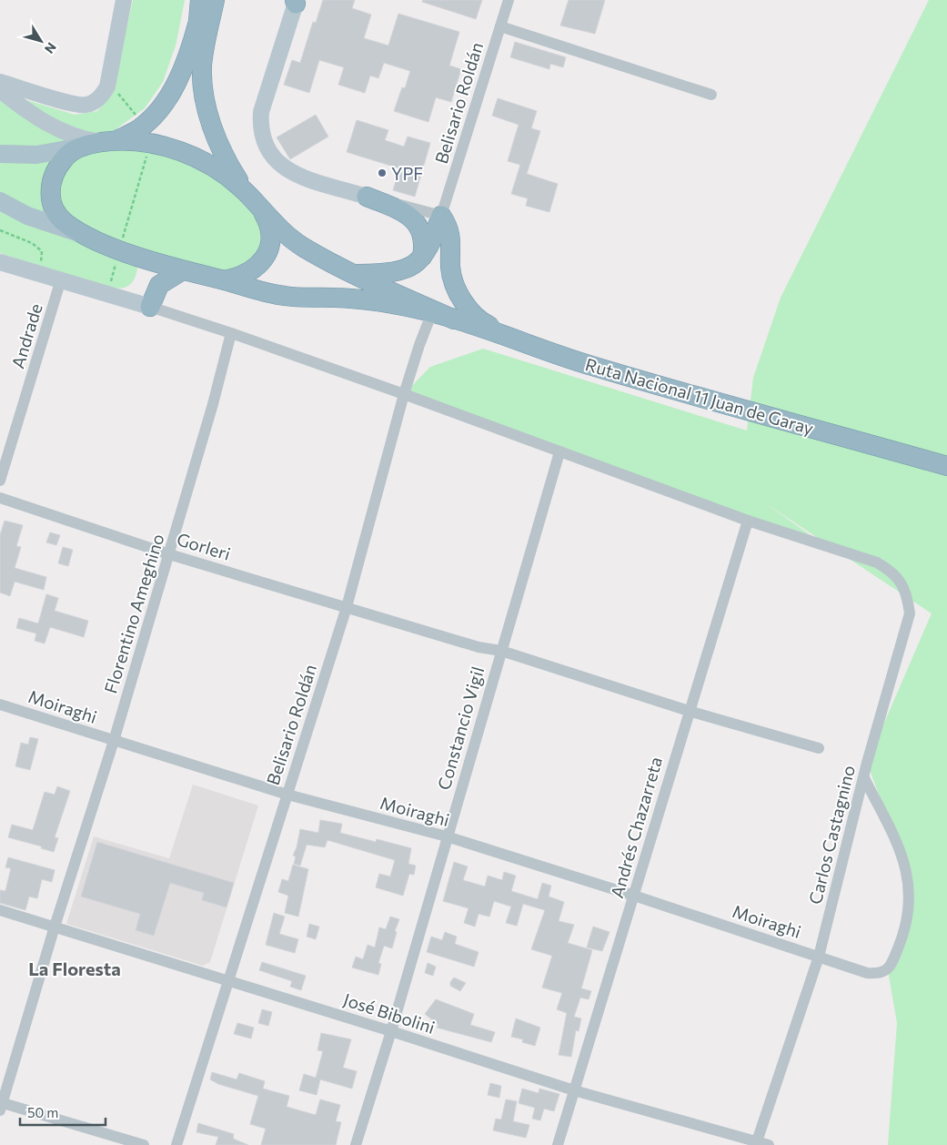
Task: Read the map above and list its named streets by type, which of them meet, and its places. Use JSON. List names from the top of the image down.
{
  "streets": {
    "highway": ["Ruta Nacional 11 Juan de Garay"],
    "street": [
      "Belisario Roldán",
      "Andrade",
      "Gorleri",
      "Florentino Ameghino",
      "Moiraghi",
      "Constancio Vigil",
      "Andrés Chazarreta",
      "Carlos Castagnino",
      "José Bibolini"
    ]
  },
  "crossings": [
    ["Belisario Roldán", "Ruta Nacional 11 Juan de Garay"],
    ["Belisario Roldán", "Gorleri"],
    ["Belisario Roldán", "Moiraghi"],
    ["Belisario Roldán", "José Bibolini"],
    ["Gorleri", "Florentino Ameghino"],
    ["Gorleri", "Constancio Vigil"],
    ["Gorleri", "Andrés Chazarreta"],
    ["Florentino Ameghino", "Moiraghi"],
    ["Florentino Ameghino", "José Bibolini"],
    ["Moiraghi", "Constancio Vigil"],
    ["Moiraghi", "Andrés Chazarreta"],
    ["Moiraghi", "Carlos Castagnino"],
    ["Constancio Vigil", "José Bibolini"],
    ["Andrés Chazarreta", "Carlos Castagnino"],
    ["Andrés Chazarreta", "José Bibolini"],
    ["Carlos Castagnino", "José Bibolini"]
  ],
  "districts": ["La Floresta"],
  "places": ["YPF"],
  "scale_bar": "50 m",
  "north": "bottom right"
}
